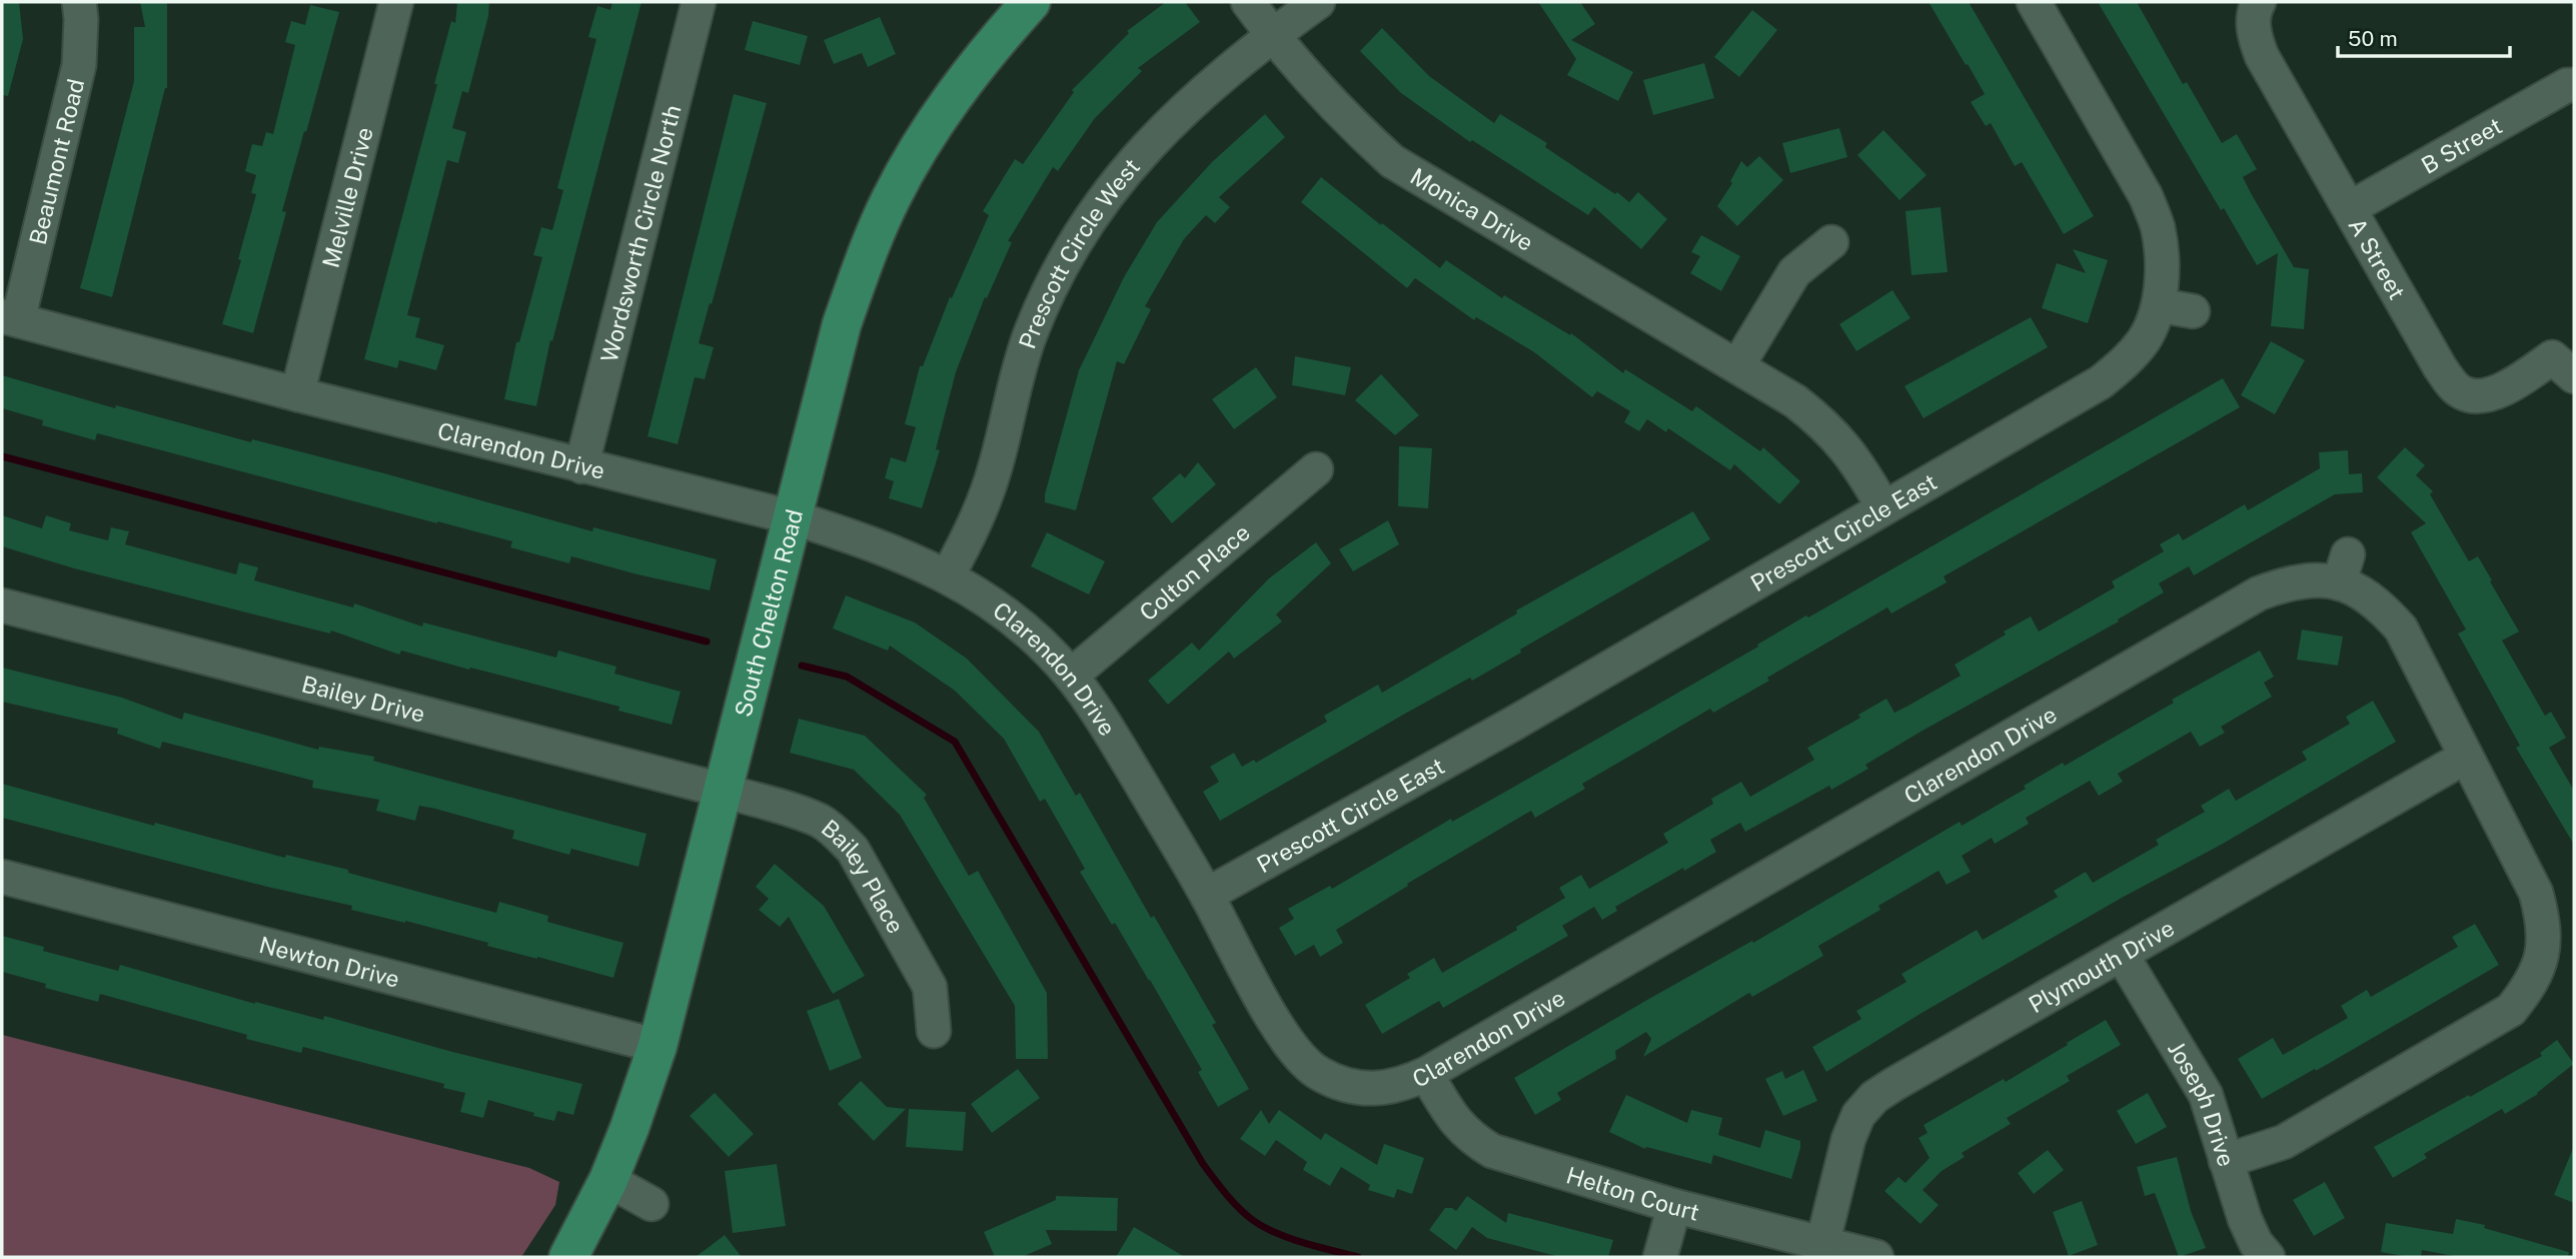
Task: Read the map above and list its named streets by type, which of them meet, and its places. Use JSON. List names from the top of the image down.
{
  "streets": {
    "main road": ["South Chelton Road"],
    "street": [
      "B Street",
      "Beaumont Road",
      "Melville Drive",
      "Monica Drive",
      "Wordsworth Circle North",
      "Prescott Circle West",
      "A Street",
      "Clarendon Drive",
      "Prescott Circle East",
      "Colton Place",
      "Bailey Drive",
      "Bailey Place",
      "Newton Drive",
      "Plymouth Drive",
      "Joseph Drive",
      "Helton Court"
    ]
  },
  "crossings": [
    ["B Street", "A Street"],
    ["Beaumont Road", "Clarendon Drive"],
    ["Melville Drive", "Clarendon Drive"],
    ["Monica Drive", "Prescott Circle West"],
    ["Monica Drive", "Prescott Circle East"],
    ["Wordsworth Circle North", "Clarendon Drive"],
    ["Prescott Circle West", "Clarendon Drive"],
    ["Clarendon Drive", "Prescott Circle East"],
    ["Clarendon Drive", "Colton Place"],
    ["Clarendon Drive", "South Chelton Road"],
    ["Clarendon Drive", "Plymouth Drive"],
    ["Clarendon Drive", "Joseph Drive"],
    ["Clarendon Drive", "Helton Court"],
    ["South Chelton Road", "Bailey Drive"],
    ["South Chelton Road", "Bailey Place"],
    ["South Chelton Road", "Newton Drive"],
    ["Bailey Drive", "Bailey Place"],
    ["Plymouth Drive", "Joseph Drive"],
    ["Plymouth Drive", "Helton Court"]
  ],
  "scale_bar": "50 m"
}
